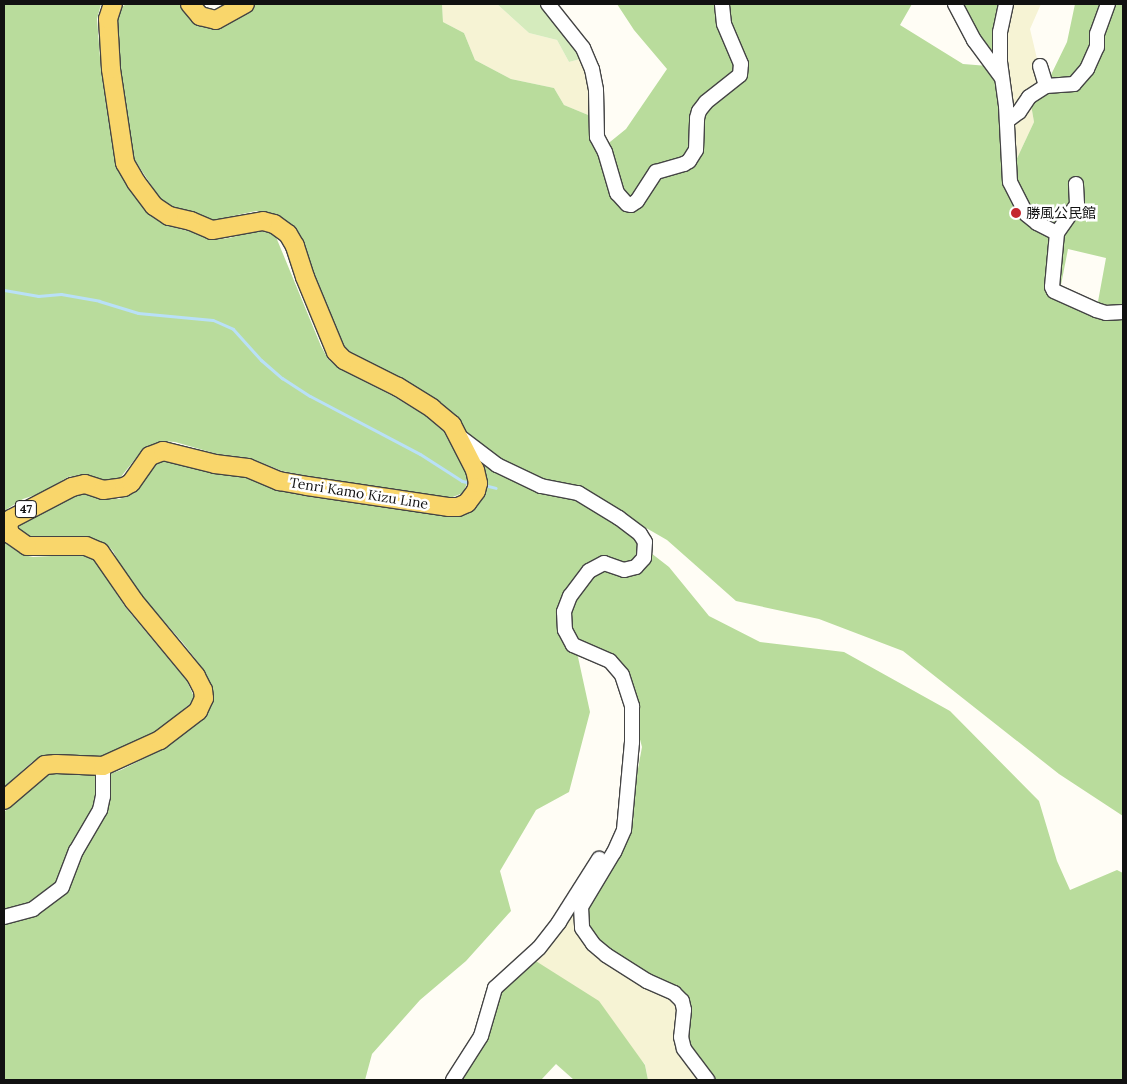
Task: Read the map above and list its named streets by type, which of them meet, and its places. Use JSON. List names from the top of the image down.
{
  "streets": {
    "main road": ["Tenri Kamo Kizu Line", "47"]
  },
  "places": ["勝風公民館"]
}
